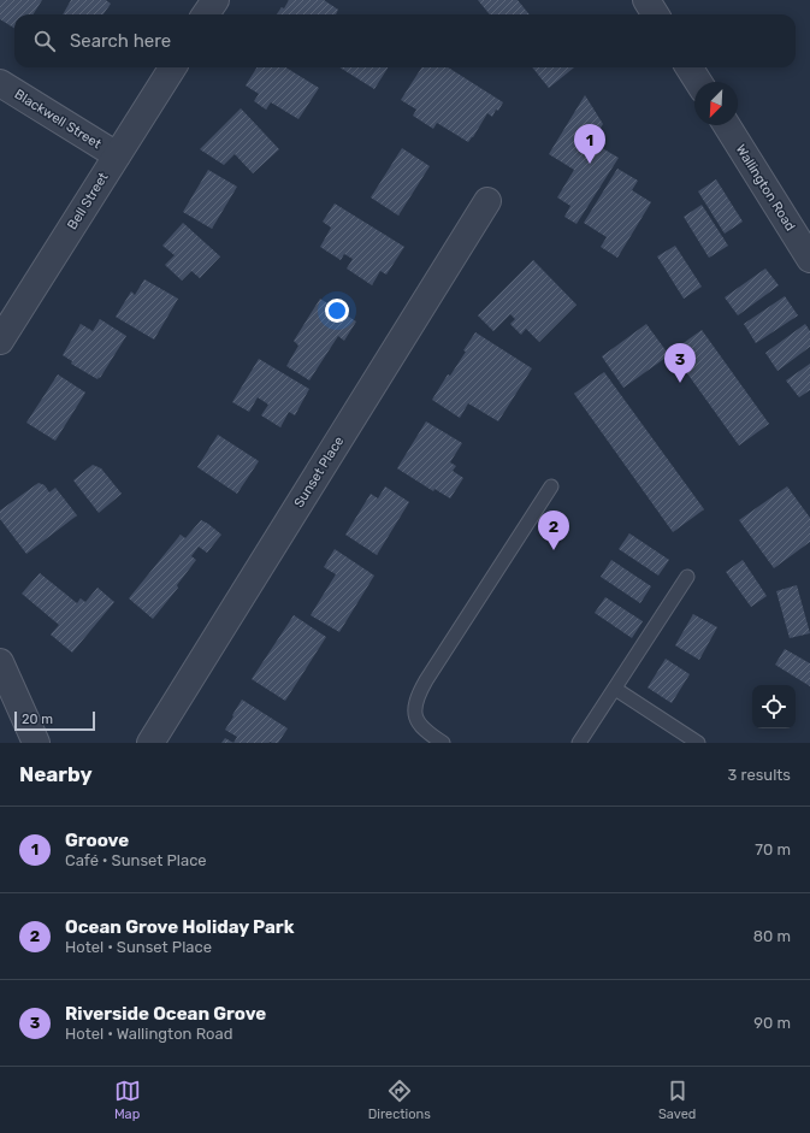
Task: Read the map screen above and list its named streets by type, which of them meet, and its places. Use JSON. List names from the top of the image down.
{
  "streets": {
    "street": [
      "Blackwell Street",
      "Wallington Road",
      "Bell Street",
      "Sunset Place"
    ]
  },
  "crossings": [
    ["Blackwell Street", "Bell Street"]
  ],
  "scale_bar": "20 m",
  "north": "bottom left",
  "page": {
    "search": "Search here",
    "pins": ["1", "3", "2"],
    "scale": "20 m",
    "heading": ["Nearby", "3 results"],
    "list": [
      {
        "mark": "1",
        "name": "Groove",
        "note": "Café · Sunset Place",
        "value": "70 m"
      },
      {
        "mark": "2",
        "name": "Ocean Grove Holiday Park",
        "note": "Hotel · Sunset Place",
        "value": "80 m"
      },
      {
        "mark": "3",
        "name": "Riverside Ocean Grove",
        "note": "Hotel · Wallington Road",
        "value": "90 m"
      }
    ],
    "nav": ["Map", "Directions", "Saved"]
  }
}
